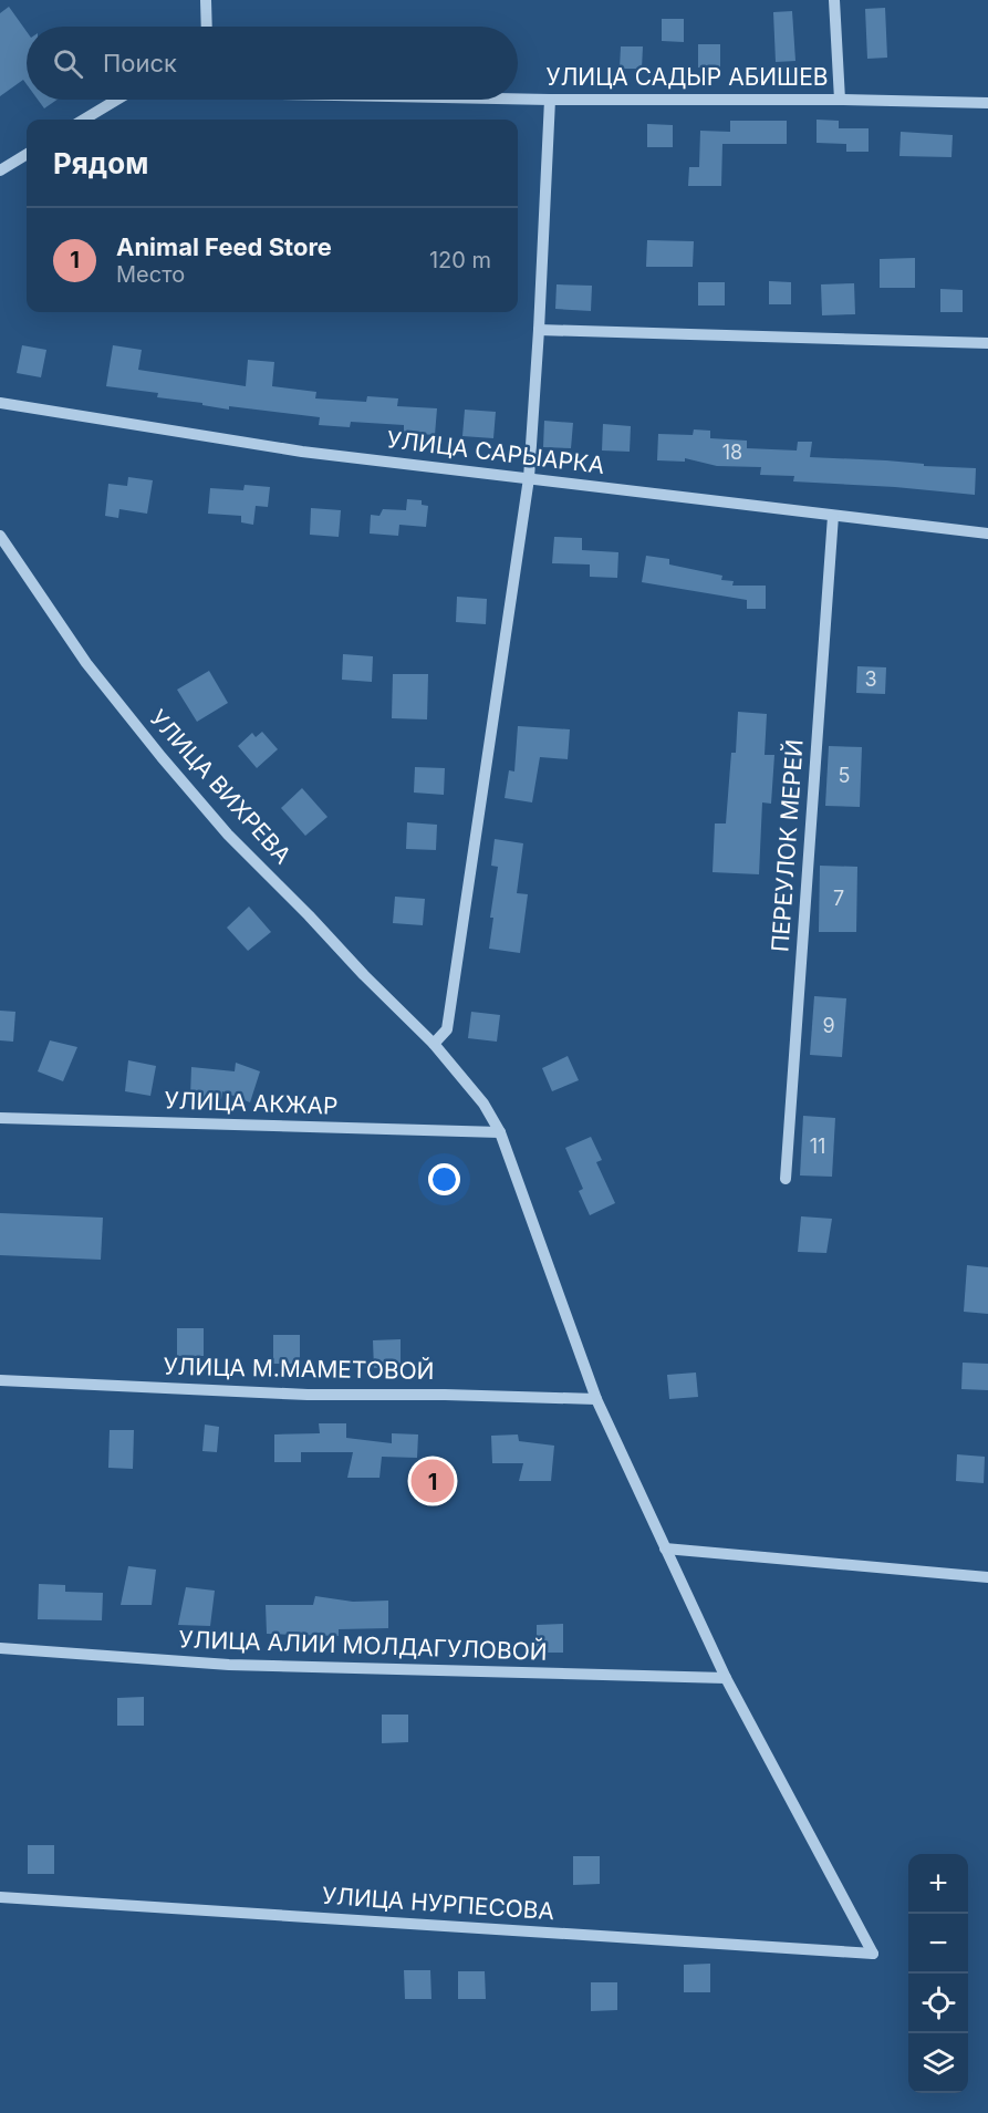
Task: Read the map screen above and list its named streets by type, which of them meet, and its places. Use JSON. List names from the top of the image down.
{
  "streets": {
    "street": [
      "УЛИЦА САДЫР АБИШЕВ",
      "УЛИЦА САРЫАРКА",
      "УЛИЦА ВИХРЕВА",
      "ПЕРЕУЛОК МЕРЕЙ",
      "УЛИЦА АКЖАР",
      "УЛИЦА М.МАМЕТОВОЙ",
      "УЛИЦА АЛИИ МОЛДАГУЛОВОЙ",
      "УЛИЦА НУРПЕСОВА"
    ]
  },
  "crossings": [
    ["УЛИЦА САРЫАРКА", "ПЕРЕУЛОК МЕРЕЙ"],
    ["УЛИЦА ВИХРЕВА", "УЛИЦА АКЖАР"],
    ["УЛИЦА ВИХРЕВА", "УЛИЦА М.МАМЕТОВОЙ"],
    ["УЛИЦА ВИХРЕВА", "УЛИЦА АЛИИ МОЛДАГУЛОВОЙ"],
    ["УЛИЦА ВИХРЕВА", "УЛИЦА НУРПЕСОВА"]
  ],
  "house_numbers": [
    "18",
    "3",
    "5",
    "7",
    "9",
    "11"
  ],
  "page": {
    "search": "Поиск",
    "heading": "Рядом",
    "list": [
      {
        "mark": "1",
        "name": "Animal Feed Store",
        "note": "Место",
        "value": "120 m"
      }
    ],
    "pins": "1",
    "map_buttons": ["+", "−"]
  }
}
